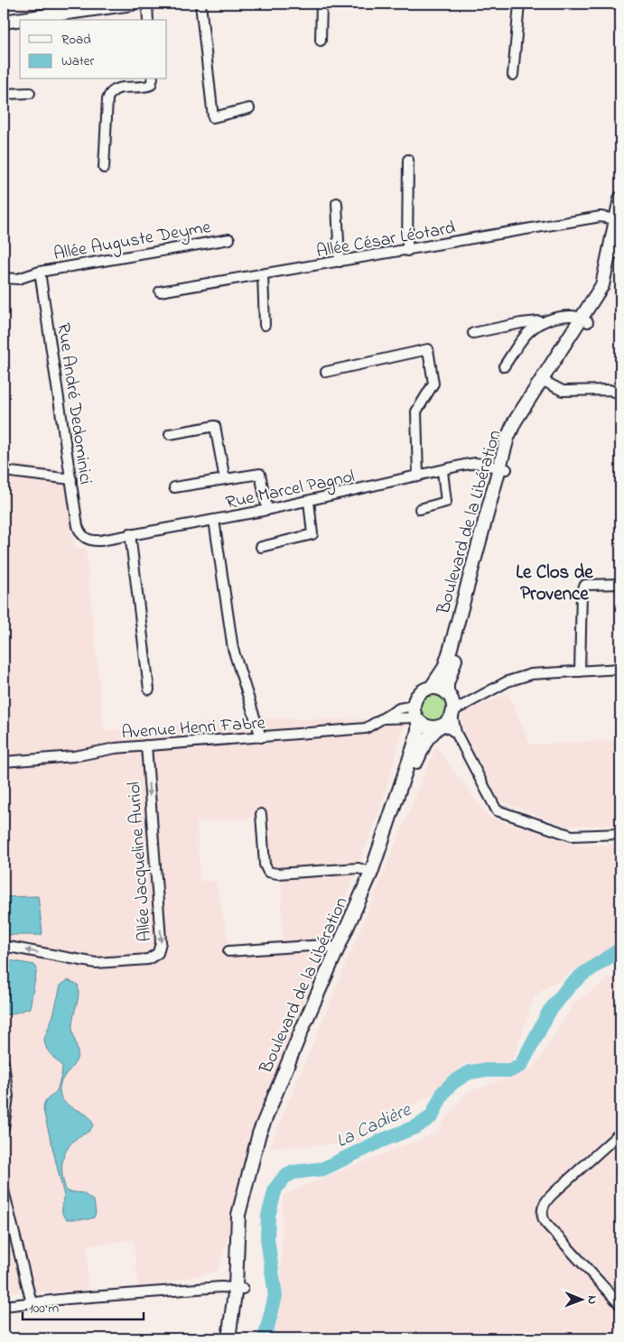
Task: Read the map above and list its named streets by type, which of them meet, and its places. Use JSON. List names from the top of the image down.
{
  "streets": {
    "street": [
      "Allée César Léotard",
      "Allée Auguste Deyme",
      "Rue André Dedominici",
      "Rue Marcel Pagnol",
      "Boulevard de la Libération",
      "Avenue Henri Fabre",
      "Allée Jacqueline Auriol"
    ]
  },
  "crossings": [
    ["Allée César Léotard", "Boulevard de la Libération"],
    ["Allée Auguste Deyme", "Rue André Dedominici"],
    ["Rue André Dedominici", "Rue Marcel Pagnol"],
    ["Rue Marcel Pagnol", "Boulevard de la Libération"],
    ["Boulevard de la Libération", "Avenue Henri Fabre"],
    ["Avenue Henri Fabre", "Allée Jacqueline Auriol"]
  ],
  "districts": ["Le Clos de Provence"],
  "water": ["La Cadière"],
  "legend": ["Road", "Water"],
  "scale_bar": "100 m",
  "north": "right"
}
